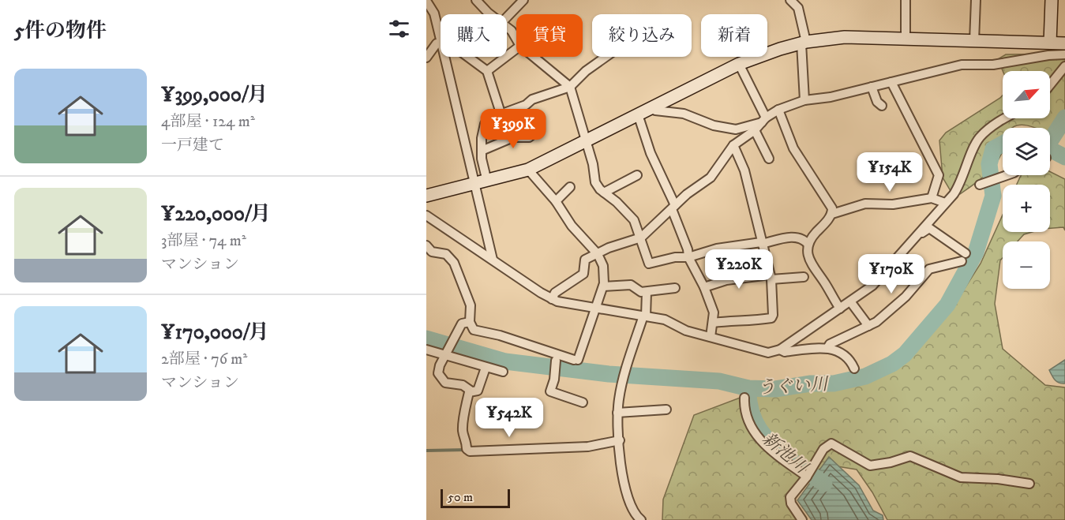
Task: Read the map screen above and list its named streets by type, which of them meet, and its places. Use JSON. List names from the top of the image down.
{
  "water": ["うぐい川", "新池川"],
  "scale_bar": "50 m",
  "north": "top right",
  "page": {
    "heading": "5件の物件",
    "chip": [
      "購入",
      "賃貸",
      "絞り込み",
      "新着"
    ],
    "list": [
      {
        "name": "¥399,000/月",
        "note": "4部屋 · 124 m² · 一戸建て"
      },
      {
        "name": "¥220,000/月",
        "note": "3部屋 · 74 m² · マンション"
      },
      {
        "name": "¥170,000/月",
        "note": "2部屋 · 76 m² · マンション"
      }
    ],
    "map_buttons": ["+", "−"],
    "price": [
      "¥399K",
      "¥154K",
      "¥220K",
      "¥170K",
      "¥542K"
    ],
    "scale": "50 m"
  }
}
